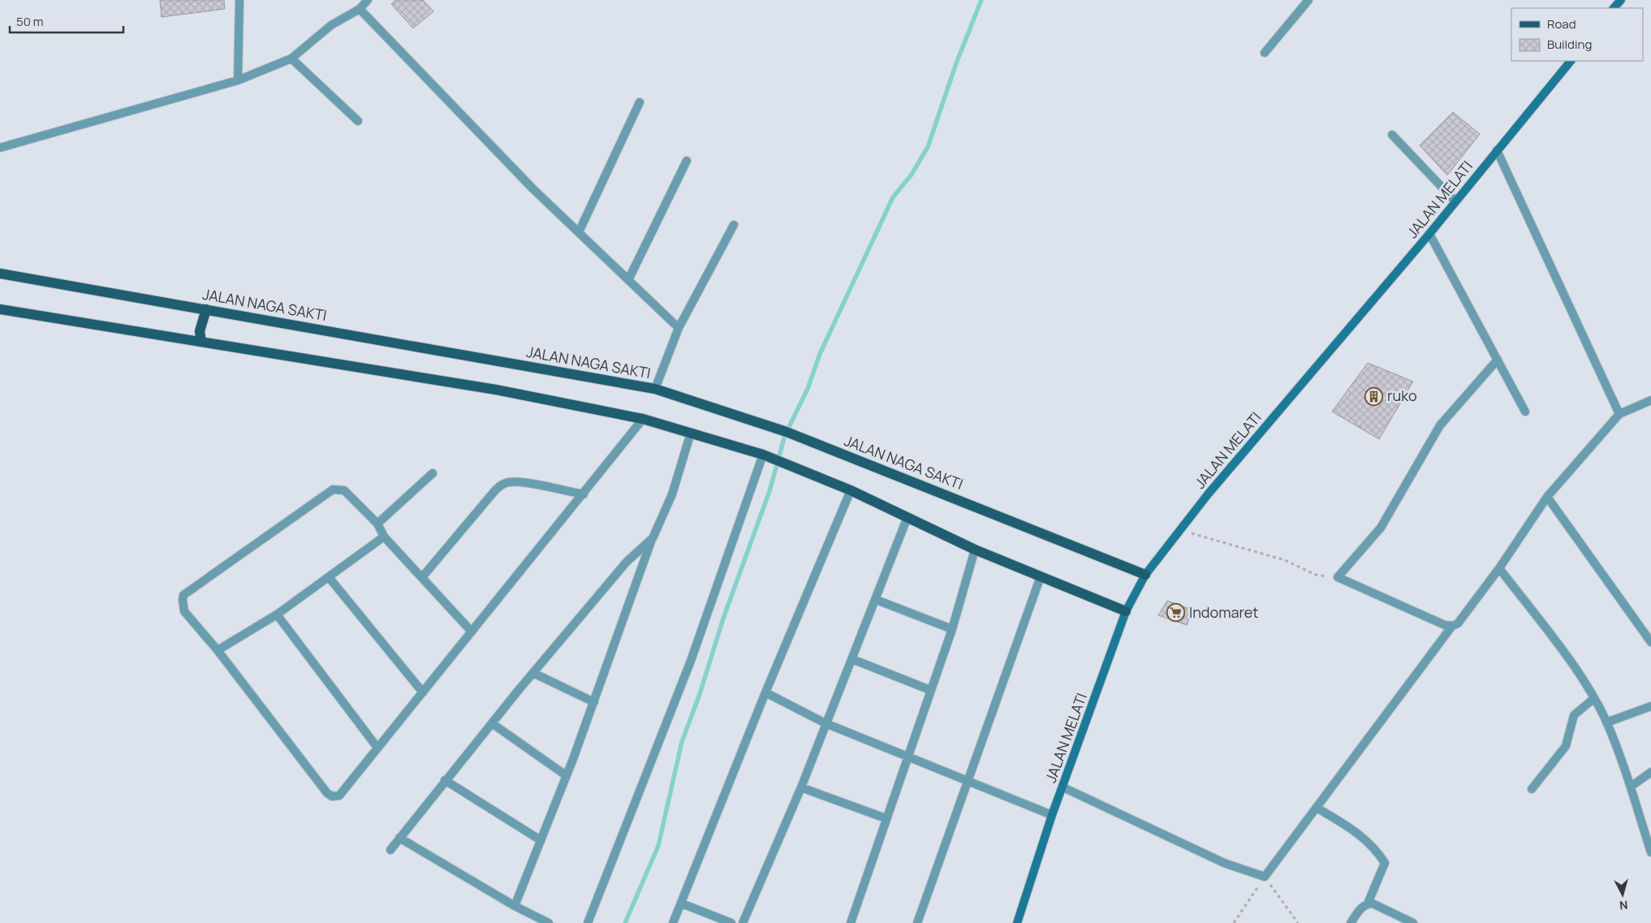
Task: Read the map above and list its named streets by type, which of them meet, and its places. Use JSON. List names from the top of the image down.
{
  "streets": {
    "main road": ["JALAN MELATI", "JALAN NAGA SAKTI"]
  },
  "crossings": [
    ["JALAN MELATI", "JALAN NAGA SAKTI"]
  ],
  "places": {
    "building": ["ruko"],
    "supermarket": ["Indomaret"]
  },
  "legend": ["Road", "Building"],
  "scale_bar": "50 m",
  "north": "bottom"
}
